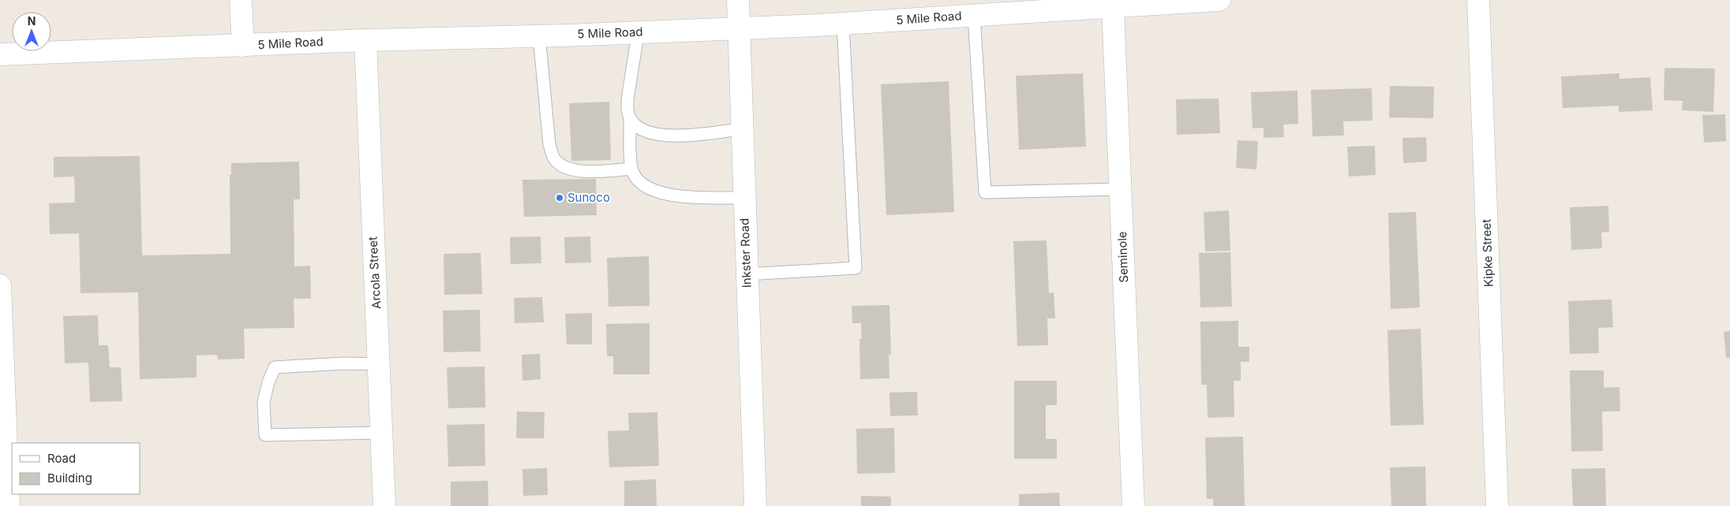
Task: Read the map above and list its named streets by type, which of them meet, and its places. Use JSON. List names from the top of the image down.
{
  "streets": {
    "main road": [
      "5 Mile Road",
      "Inkster Road",
      "Kipke Street",
      "Seminole",
      "Arcola Street"
    ]
  },
  "crossings": [
    ["5 Mile Road", "Inkster Road"],
    ["5 Mile Road", "Seminole"],
    ["5 Mile Road", "Arcola Street"]
  ],
  "places": ["Sunoco"],
  "legend": ["Road", "Building"],
  "north": "top"
}
